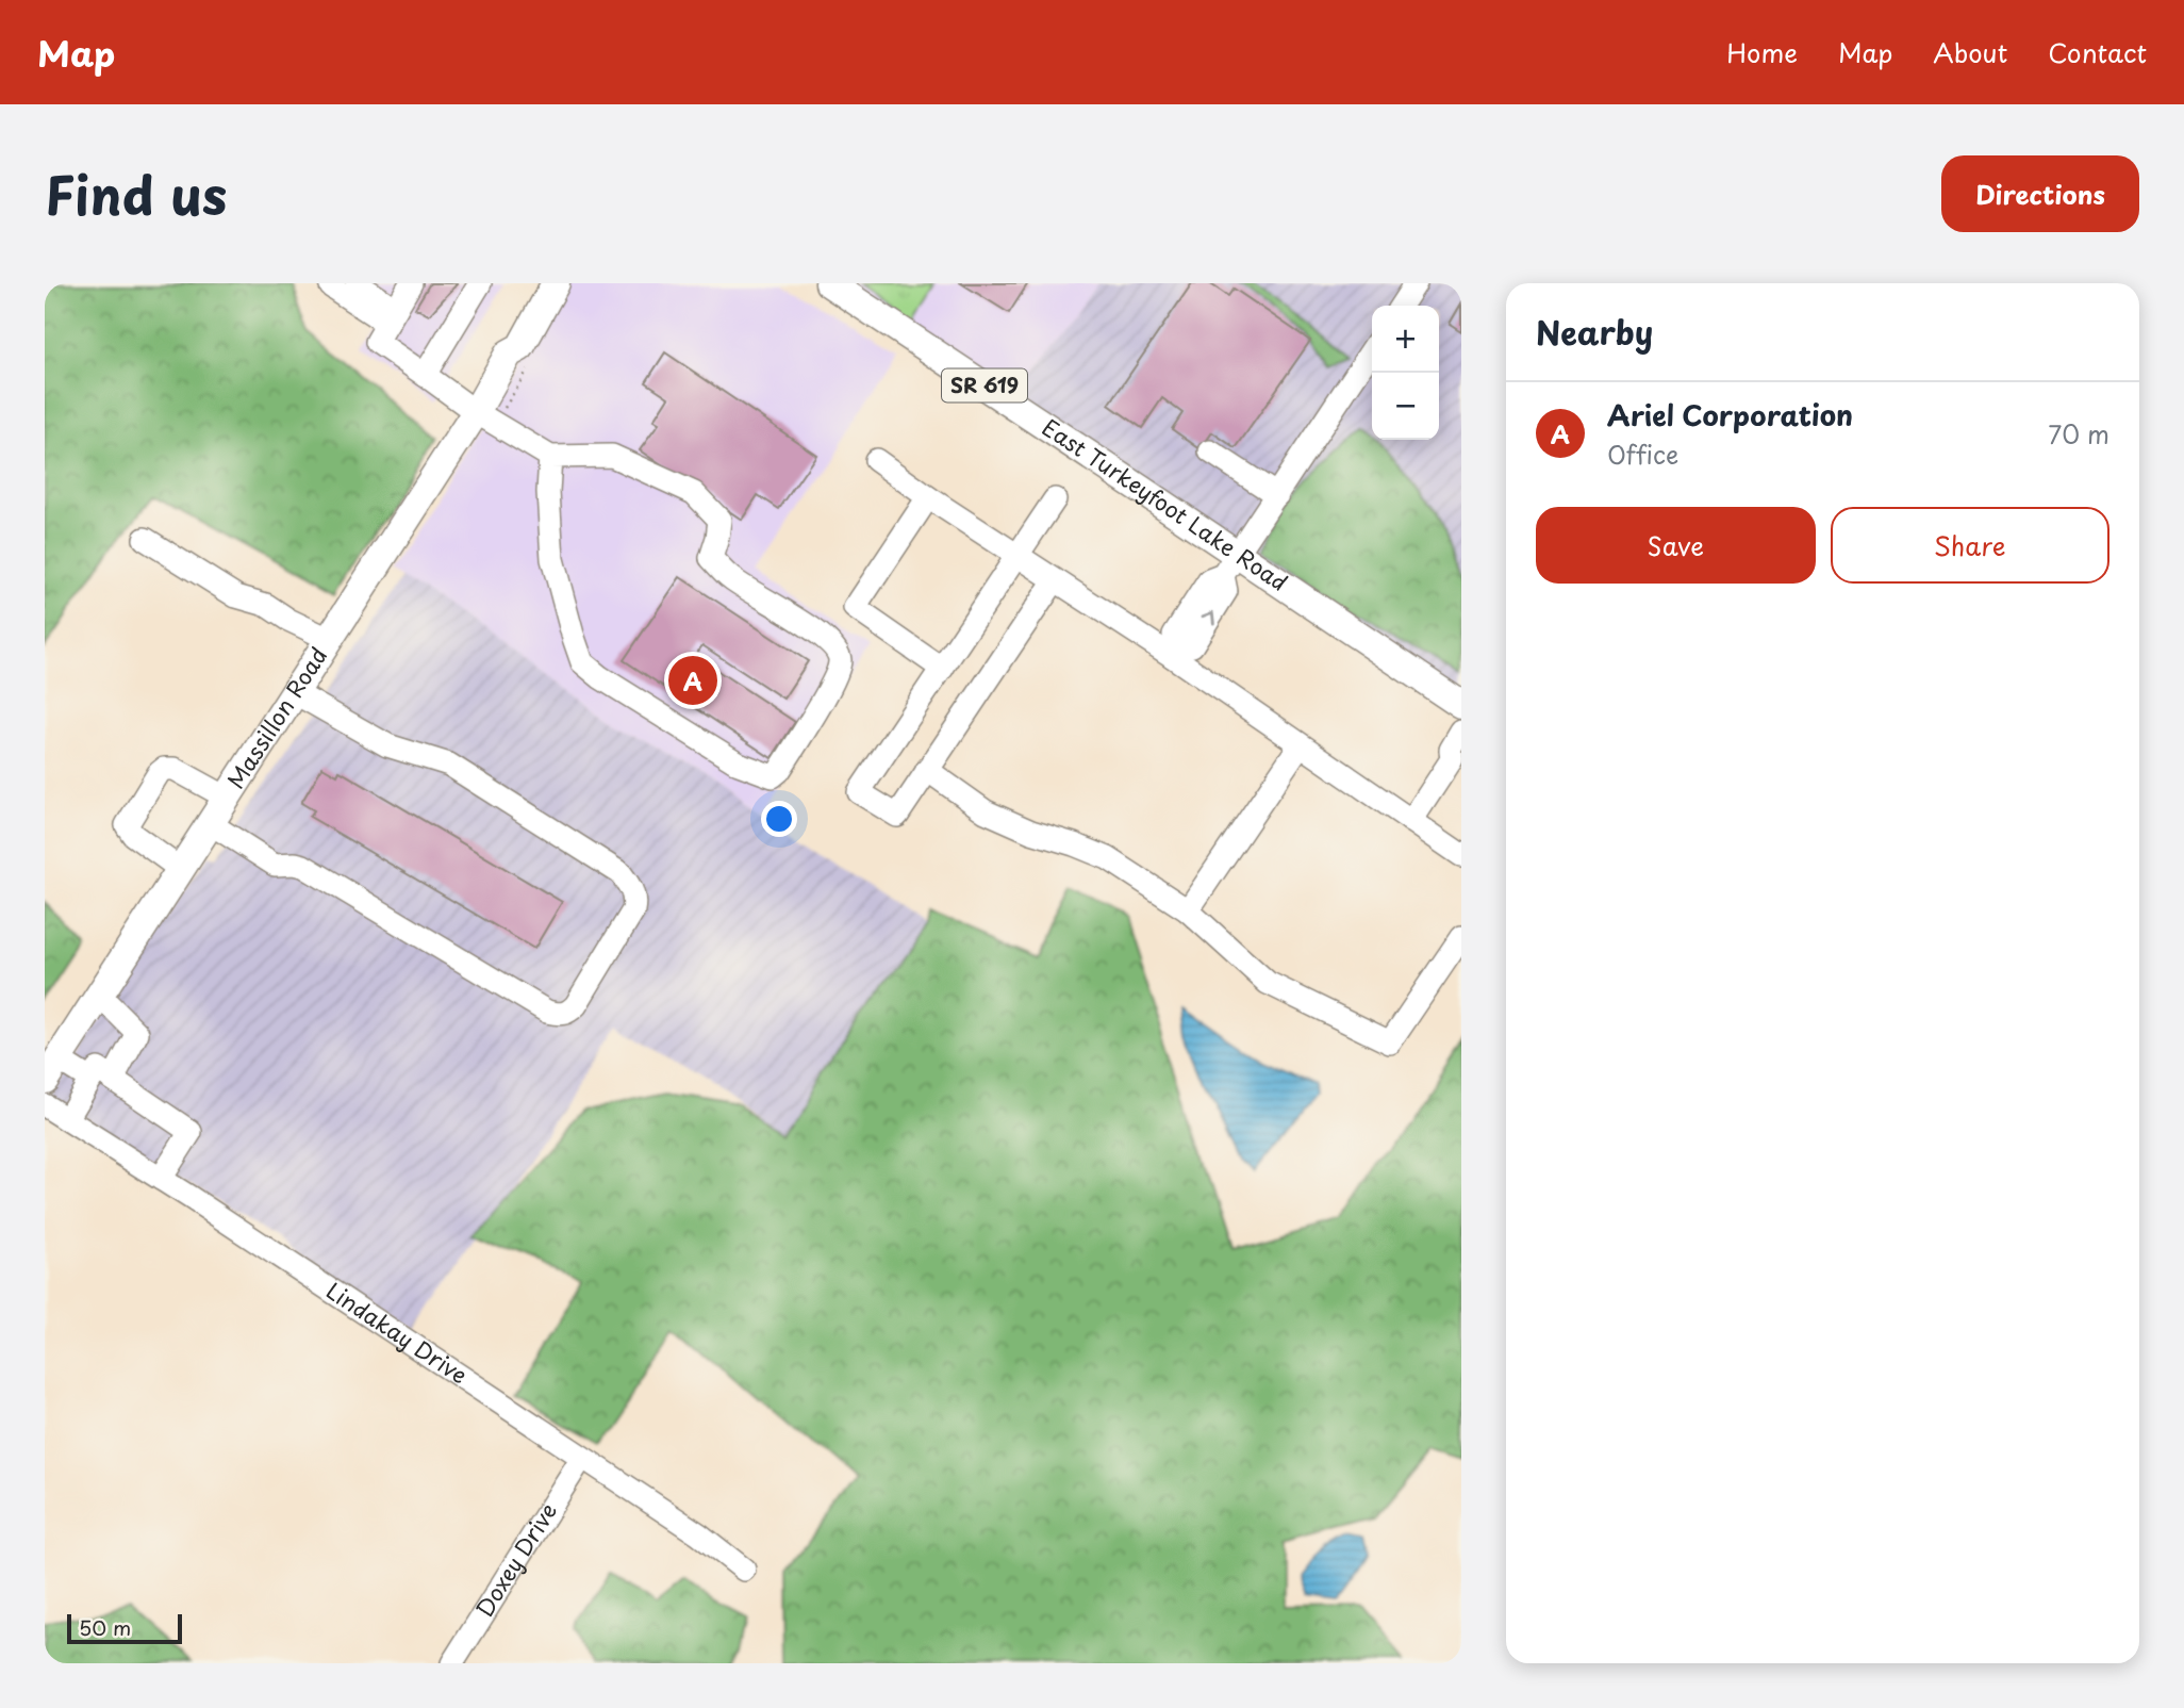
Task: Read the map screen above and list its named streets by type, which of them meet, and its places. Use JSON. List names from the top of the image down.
{
  "streets": {
    "main road": ["SR 619", "East Turkeyfoot Lake Road", "Massillon Road"],
    "street": ["Lindakay Drive", "Doxey Drive"]
  },
  "crossings": [
    ["Lindakay Drive", "Doxey Drive"]
  ],
  "scale_bar": "50 m",
  "page": {
    "header": "Map",
    "nav": [
      "Home",
      "Map",
      "About",
      "Contact"
    ],
    "title": "Find us",
    "buttons": [
      "Directions",
      ["Save", "Share"]
    ],
    "heading": "Nearby",
    "map_buttons": ["+", "−"],
    "list": [
      {
        "mark": "A",
        "name": "Ariel Corporation",
        "note": "Office",
        "value": "70 m"
      }
    ],
    "pins": "A",
    "scale": "50 m"
  }
}
